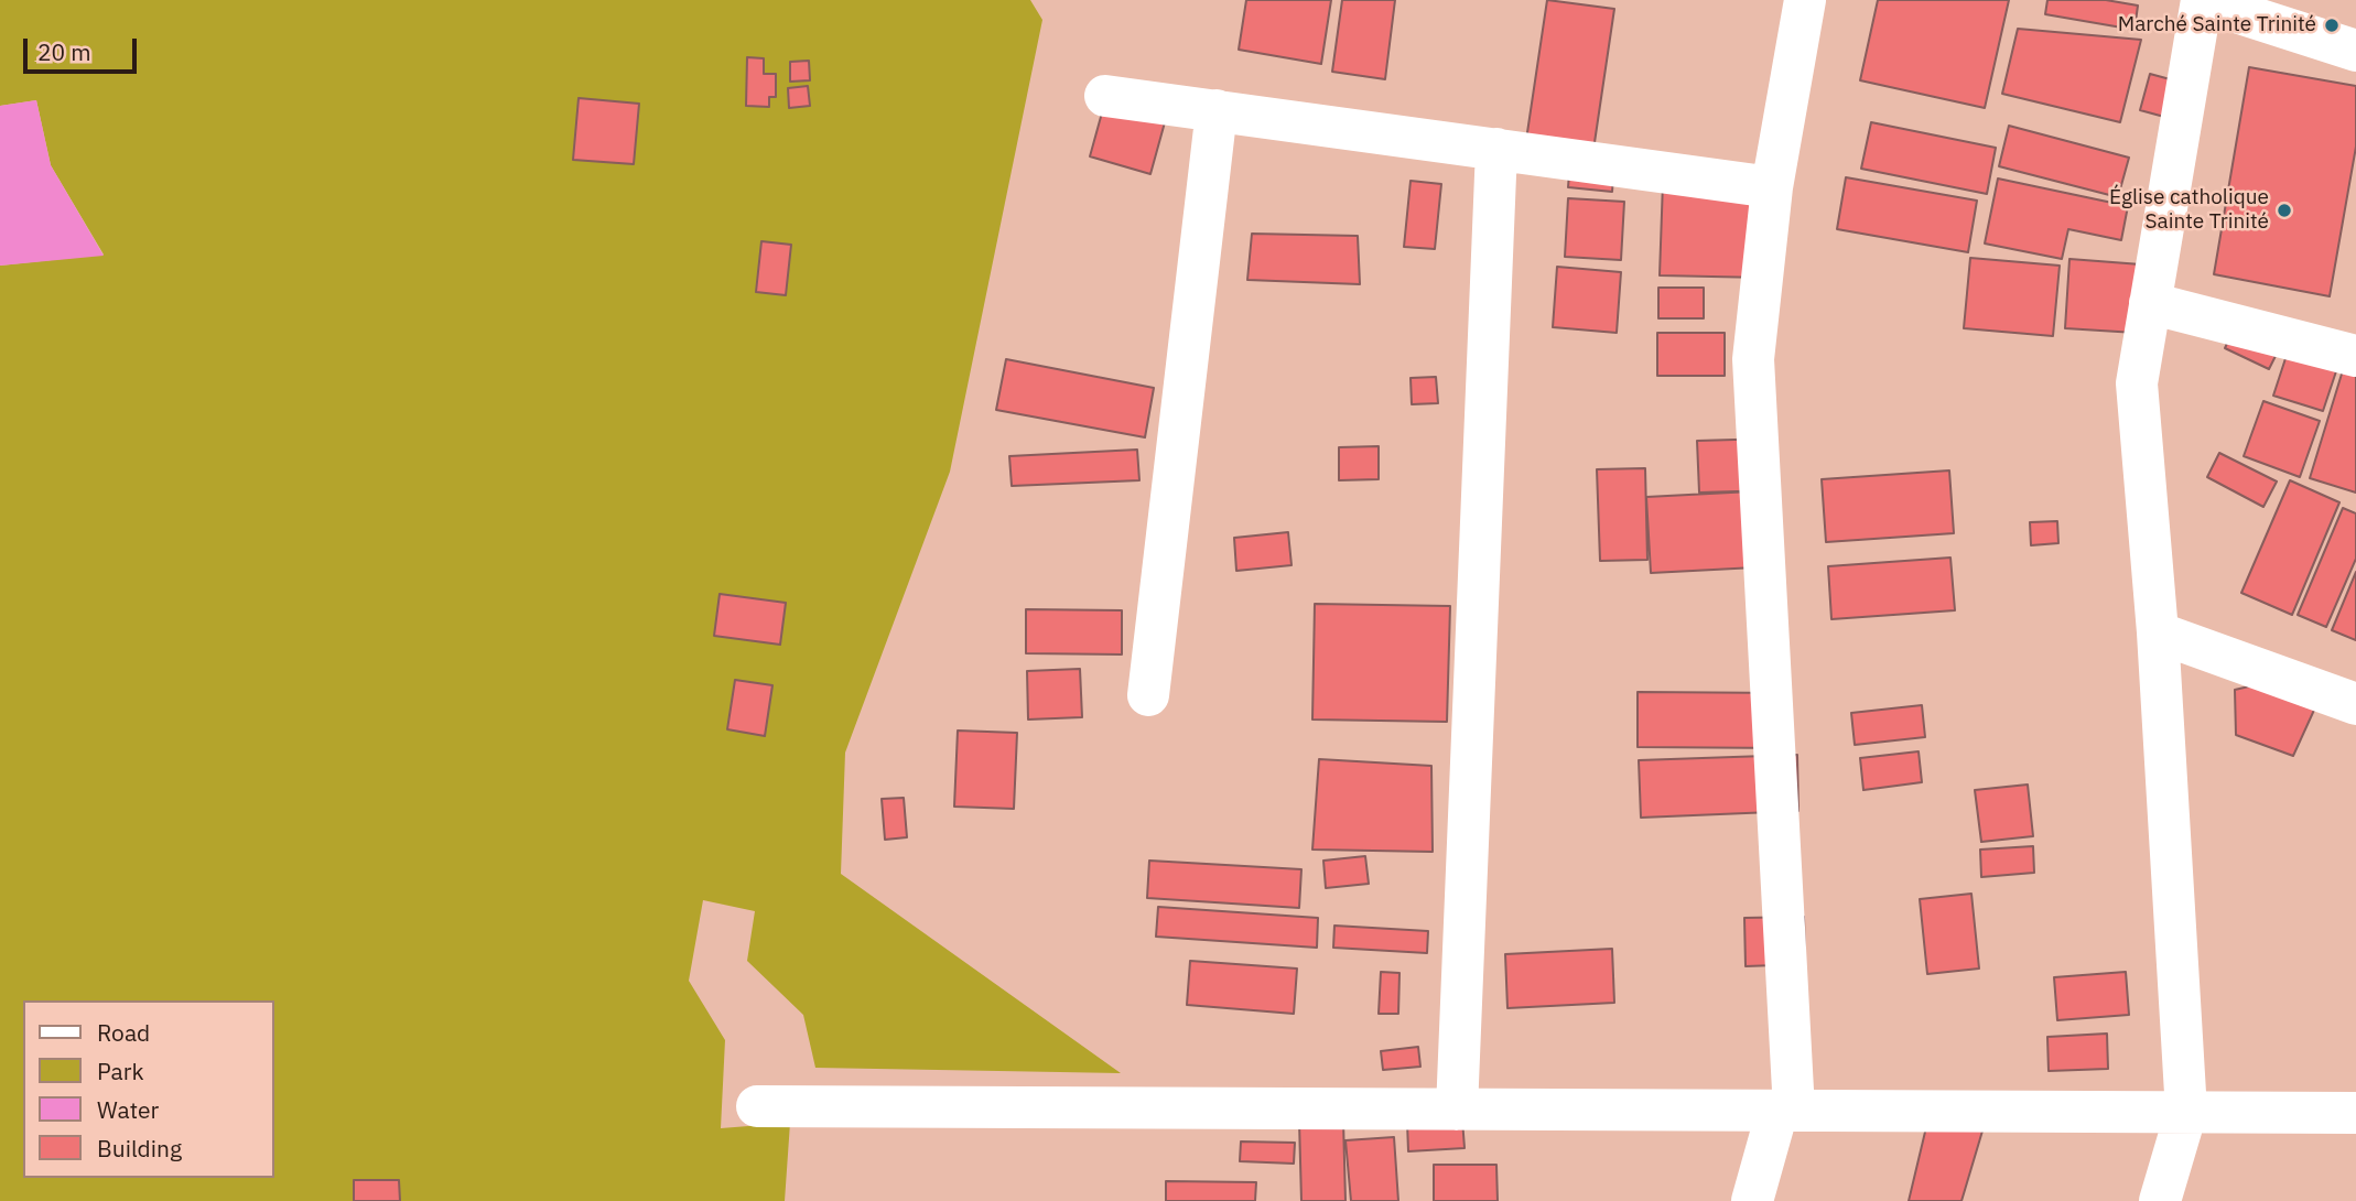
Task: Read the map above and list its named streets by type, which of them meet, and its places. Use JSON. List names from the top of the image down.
{
  "places": ["Marché Sainte Trinité", "Église catholique Sainte Trinité"],
  "legend": [
    "Road",
    "Park",
    "Water",
    "Building"
  ],
  "scale_bar": "20 m"
}
